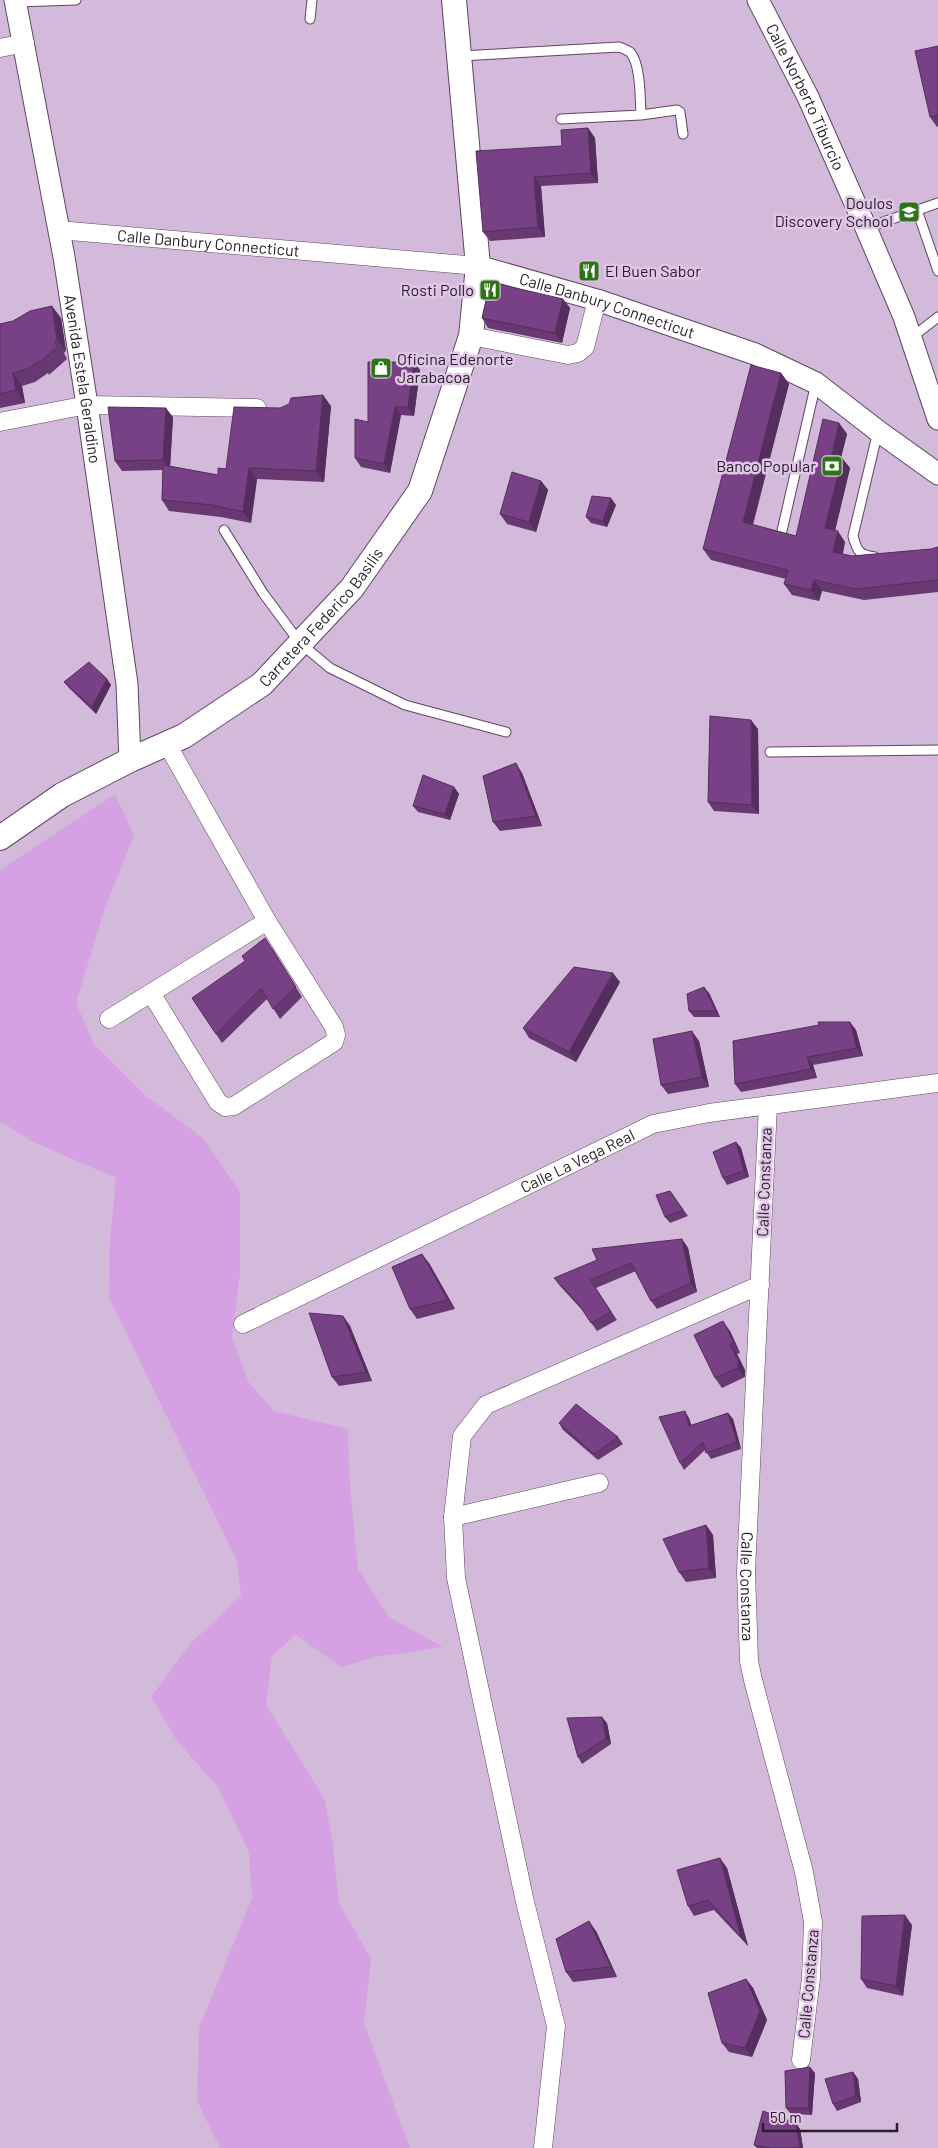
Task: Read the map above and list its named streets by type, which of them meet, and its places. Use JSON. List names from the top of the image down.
{
  "streets": {
    "main road": ["Carretera Federico Basilis"],
    "street": [
      "Calle Norberto Tiburcio",
      "Calle Danbury Connecticut",
      "Avenida Estela Geraldino",
      "Calle La Vega Real",
      "Calle Constanza"
    ]
  },
  "crossings": [
    ["Calle Danbury Connecticut", "Avenida Estela Geraldino"],
    ["Calle Danbury Connecticut", "Carretera Federico Basilis"],
    ["Avenida Estela Geraldino", "Carretera Federico Basilis"],
    ["Calle La Vega Real", "Calle Constanza"]
  ],
  "places": {
    "school or university": ["Doulos Discovery School"],
    "restaurant": ["El Buen Sabor", "Rosti Pollo"],
    "shop": ["Oficina Edenorte Jarabacoa"],
    "bank": ["Banco Popular"]
  },
  "scale_bar": "50 m"
}
